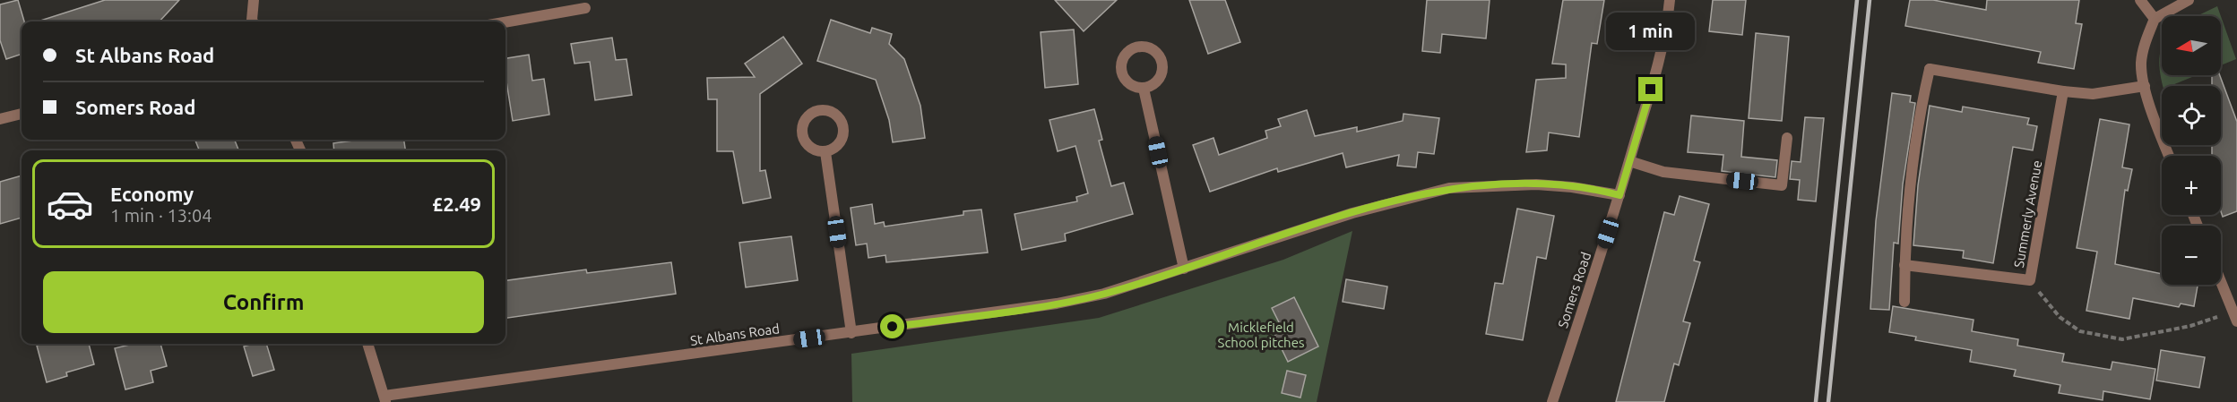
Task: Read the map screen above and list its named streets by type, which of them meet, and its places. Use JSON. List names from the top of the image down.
{
  "streets": {
    "street": ["Summerly Avenue", "Somers Road", "St Albans Road"]
  },
  "crossings": [
    ["Somers Road", "St Albans Road"]
  ],
  "parks": ["Micklefield School pitches"],
  "north": "left",
  "page": {
    "bubble": "1 min",
    "map_buttons": ["+", "−"],
    "banner": ["St Albans Road", "Somers Road"],
    "list": [
      {
        "name": "Economy",
        "note": "1 min · 13:04",
        "value": "£2.49"
      }
    ],
    "buttons": "Confirm"
  }
}
